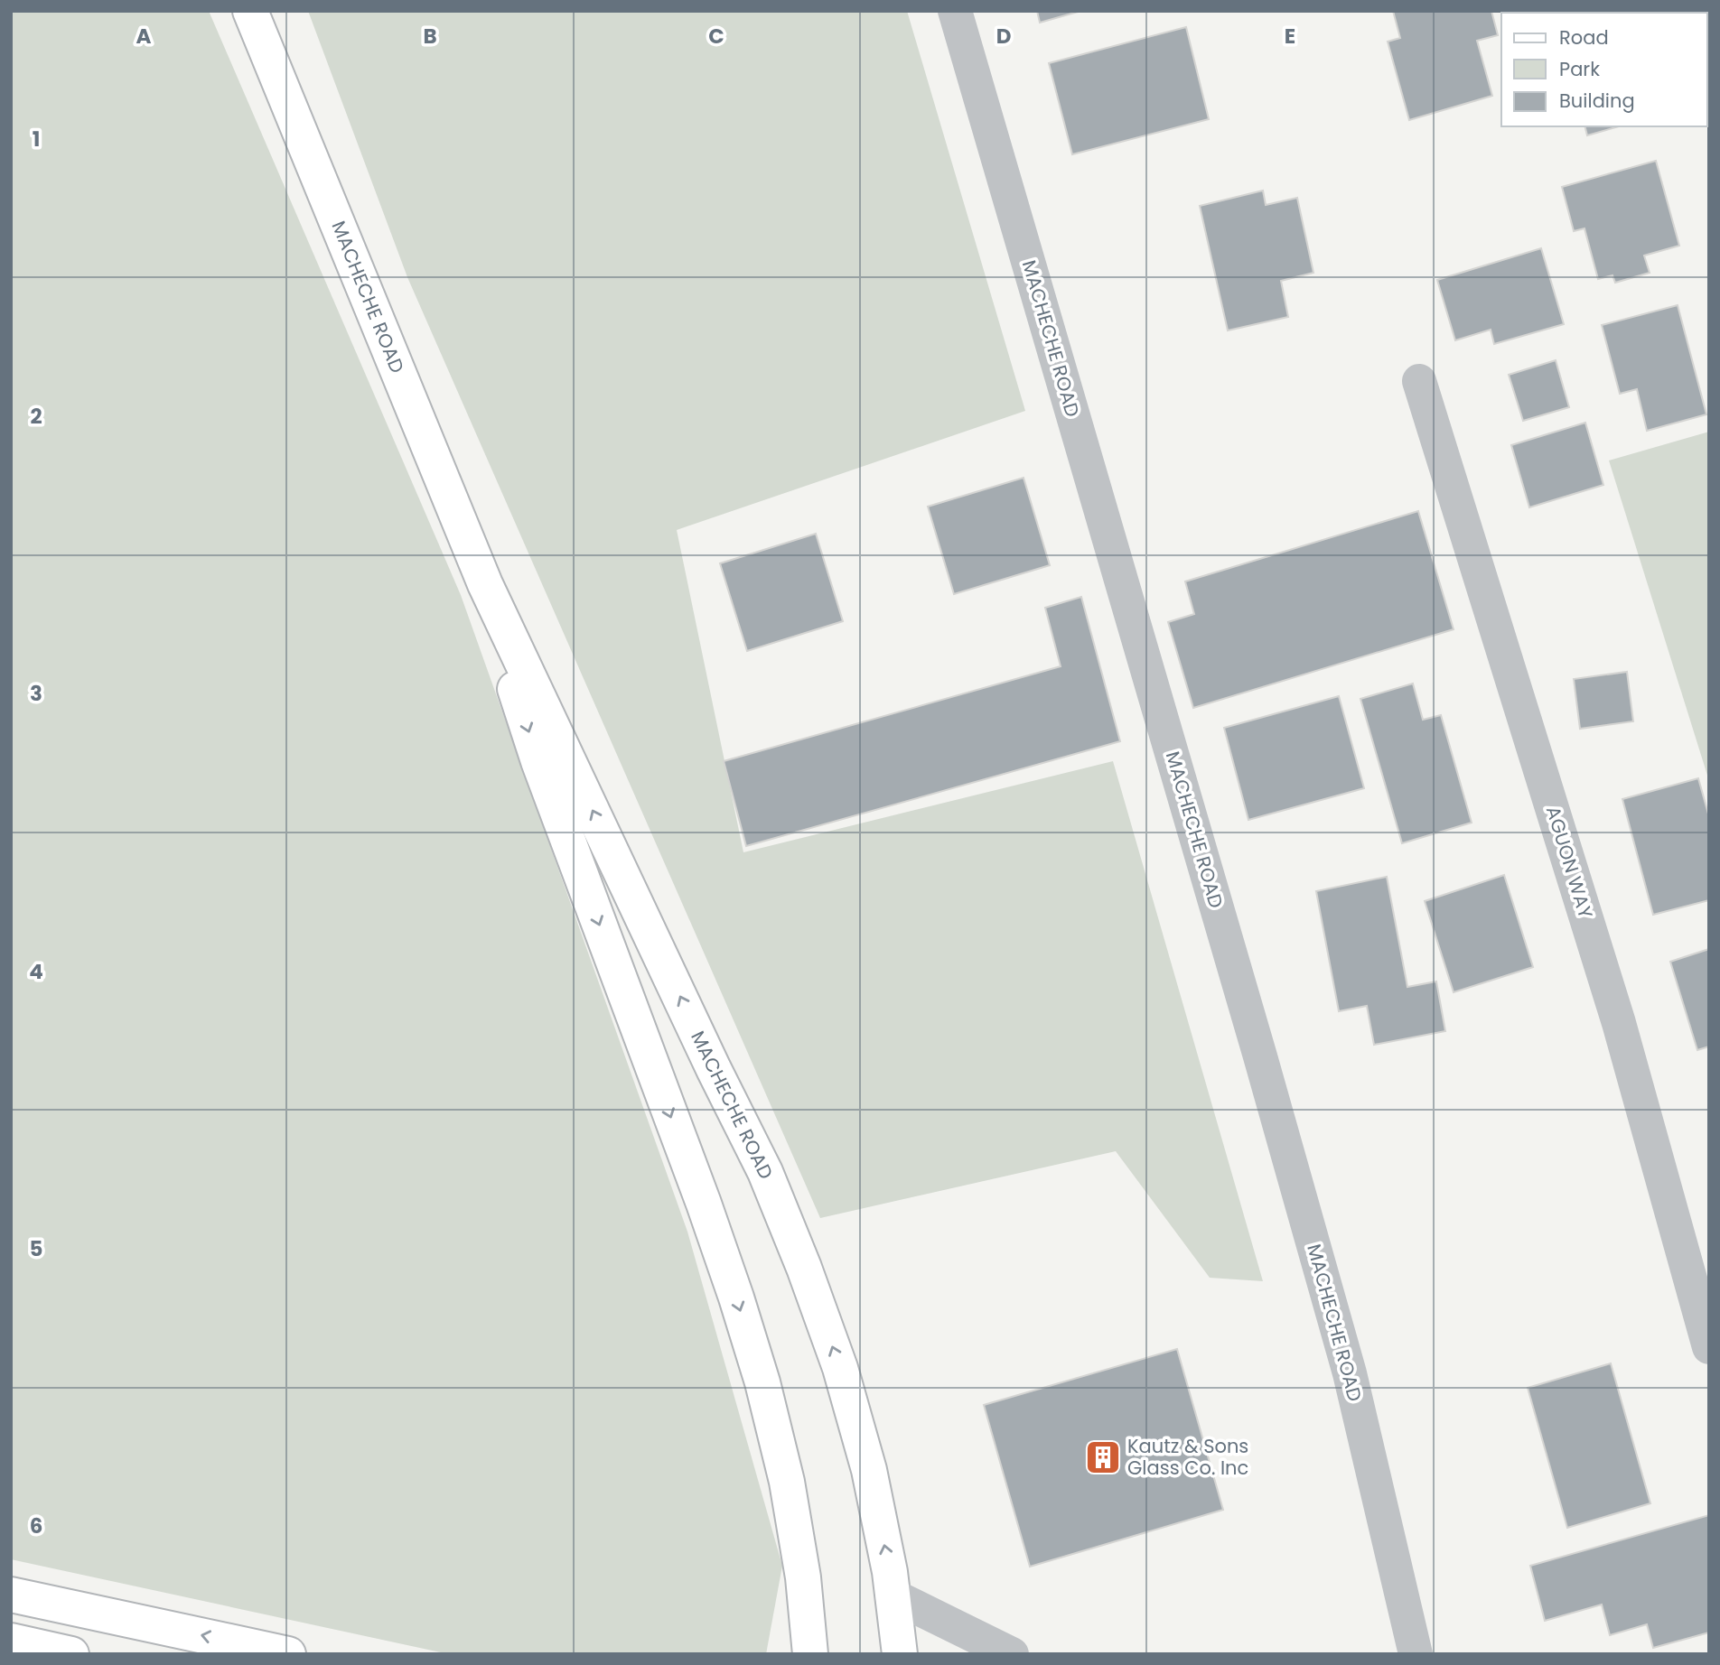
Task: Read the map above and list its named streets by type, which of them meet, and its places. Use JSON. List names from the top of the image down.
{
  "streets": {
    "main road": ["MACHECHE ROAD"],
    "street": ["AGUON WAY"]
  },
  "places": {
    "building": ["Kautz & Sons Glass Co. Inc"]
  },
  "legend": ["Road", "Park", "Building"],
  "grid": {
    "columns": [
      "A",
      "B",
      "C",
      "D",
      "E"
    ],
    "rows": [
      "1",
      "2",
      "3",
      "4",
      "5",
      "6"
    ]
  }
}
